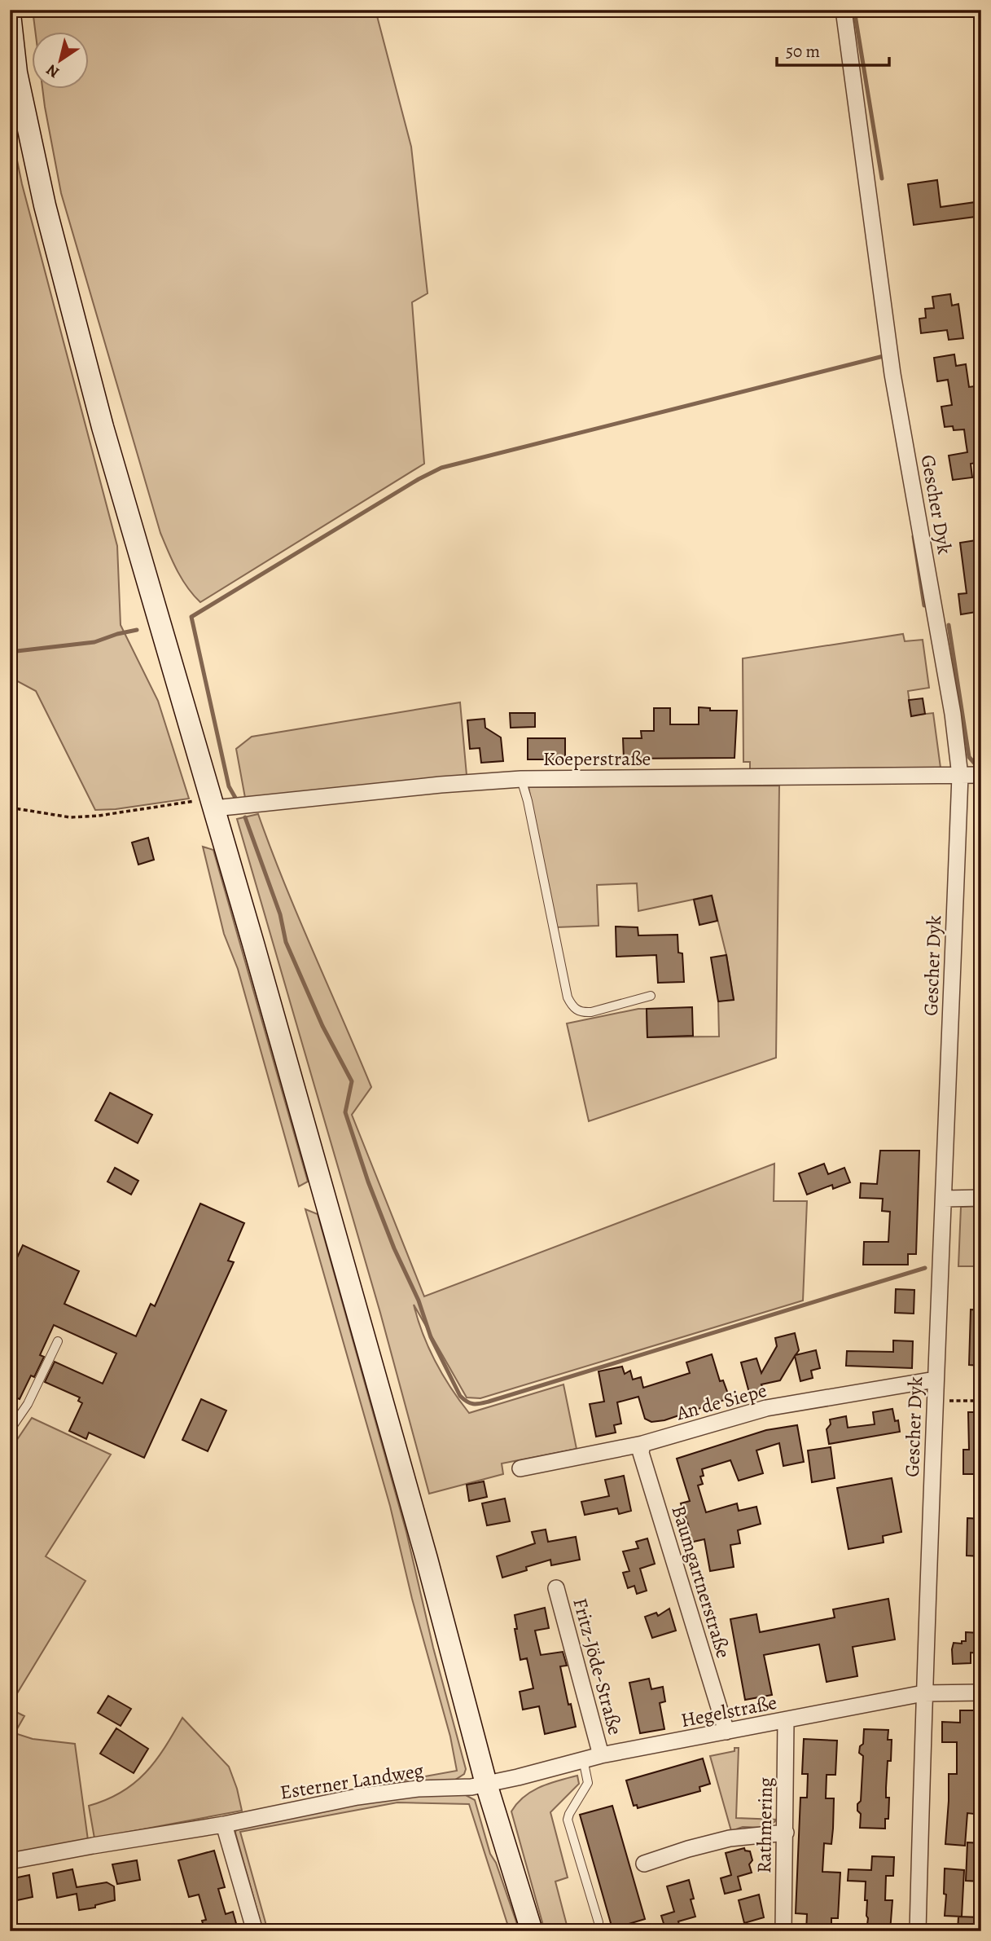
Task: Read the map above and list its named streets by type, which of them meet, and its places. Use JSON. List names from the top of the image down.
{
  "streets": {
    "street": [
      "Gescher Dyk",
      "Koeperstraße",
      "An de Siepe",
      "Baumgartnerstraße",
      "Fritz-Jöde-Straße",
      "Hegelstraße",
      "Esterner Landweg",
      "Rathmering"
    ]
  },
  "crossings": [
    ["Gescher Dyk", "Koeperstraße"],
    ["Gescher Dyk", "An de Siepe"],
    ["Gescher Dyk", "Hegelstraße"],
    ["An de Siepe", "Baumgartnerstraße"],
    ["Baumgartnerstraße", "Hegelstraße"],
    ["Fritz-Jöde-Straße", "Hegelstraße"],
    ["Hegelstraße", "Esterner Landweg"],
    ["Hegelstraße", "Rathmering"]
  ],
  "scale_bar": "50 m",
  "north": "bottom left"
}
